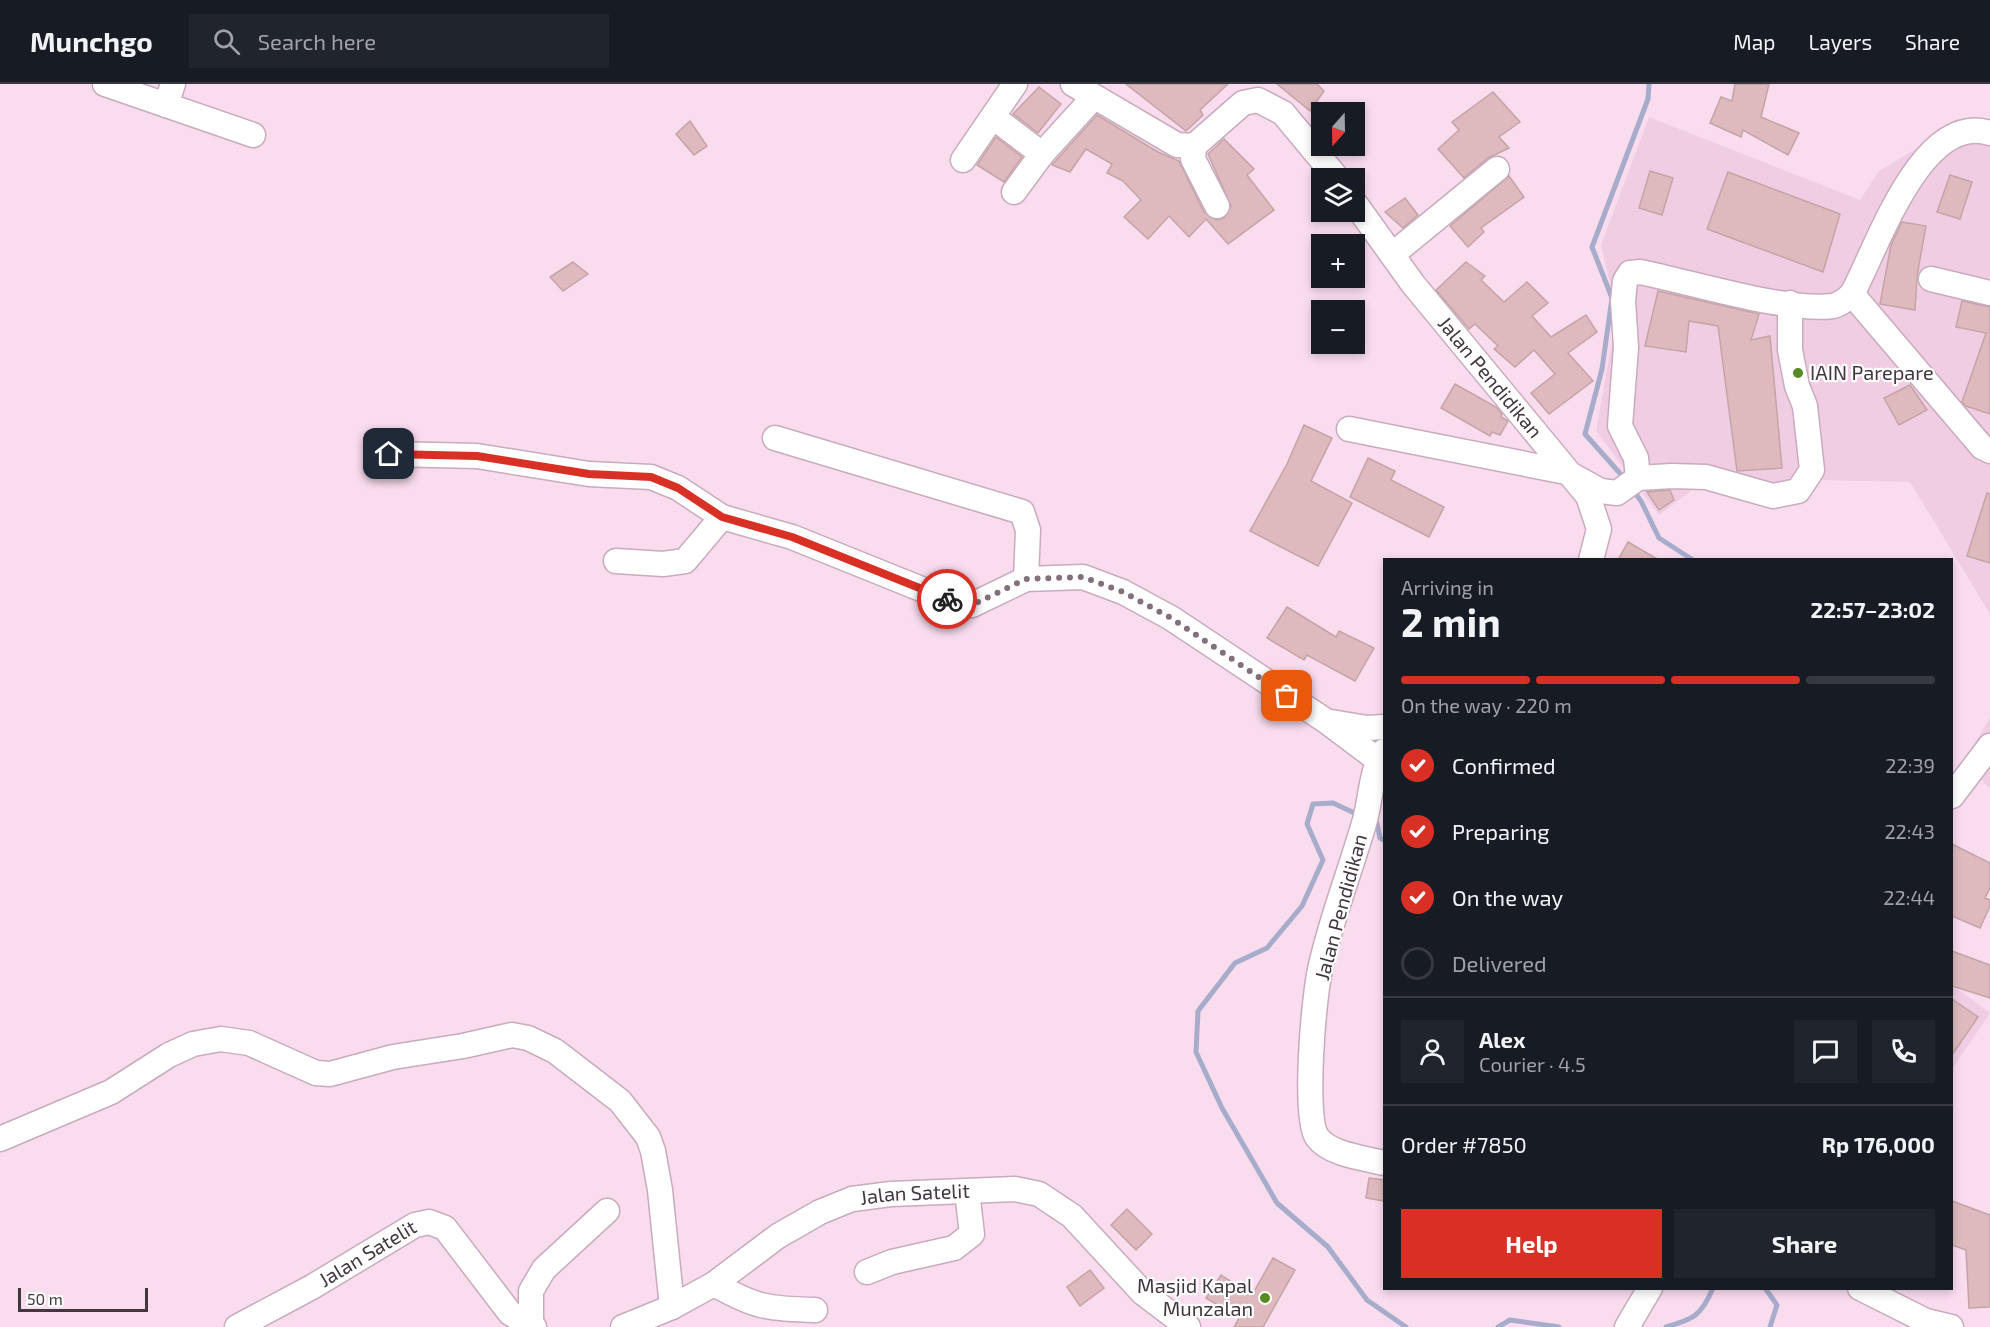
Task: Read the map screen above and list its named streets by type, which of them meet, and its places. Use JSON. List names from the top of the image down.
{
  "streets": {
    "street": ["Jalan Pendidikan", "Jalan Satelit"]
  },
  "places": ["IAIN Parepare", "Masjid Kapal Munzalan"],
  "scale_bar": "50 m",
  "north": "bottom",
  "page": {
    "header": "Munchgo",
    "search": "Search here",
    "nav": ["Map", "Layers", "Share"],
    "map_buttons": ["+", "−"],
    "heading": ["2 min", "Arriving in", "22:57–23:02"],
    "panel": [
      "Alex",
      "Courier · 4.5",
      "Order #7850",
      "Rp 176,000"
    ],
    "bar": "On the way · 220 m",
    "list": [
      ["Confirmed", "22:39"],
      ["Preparing", "22:43"],
      ["On the way", "22:44"],
      "Delivered"
    ],
    "buttons": ["Help", "Share"],
    "scale": "50 m"
  }
}
